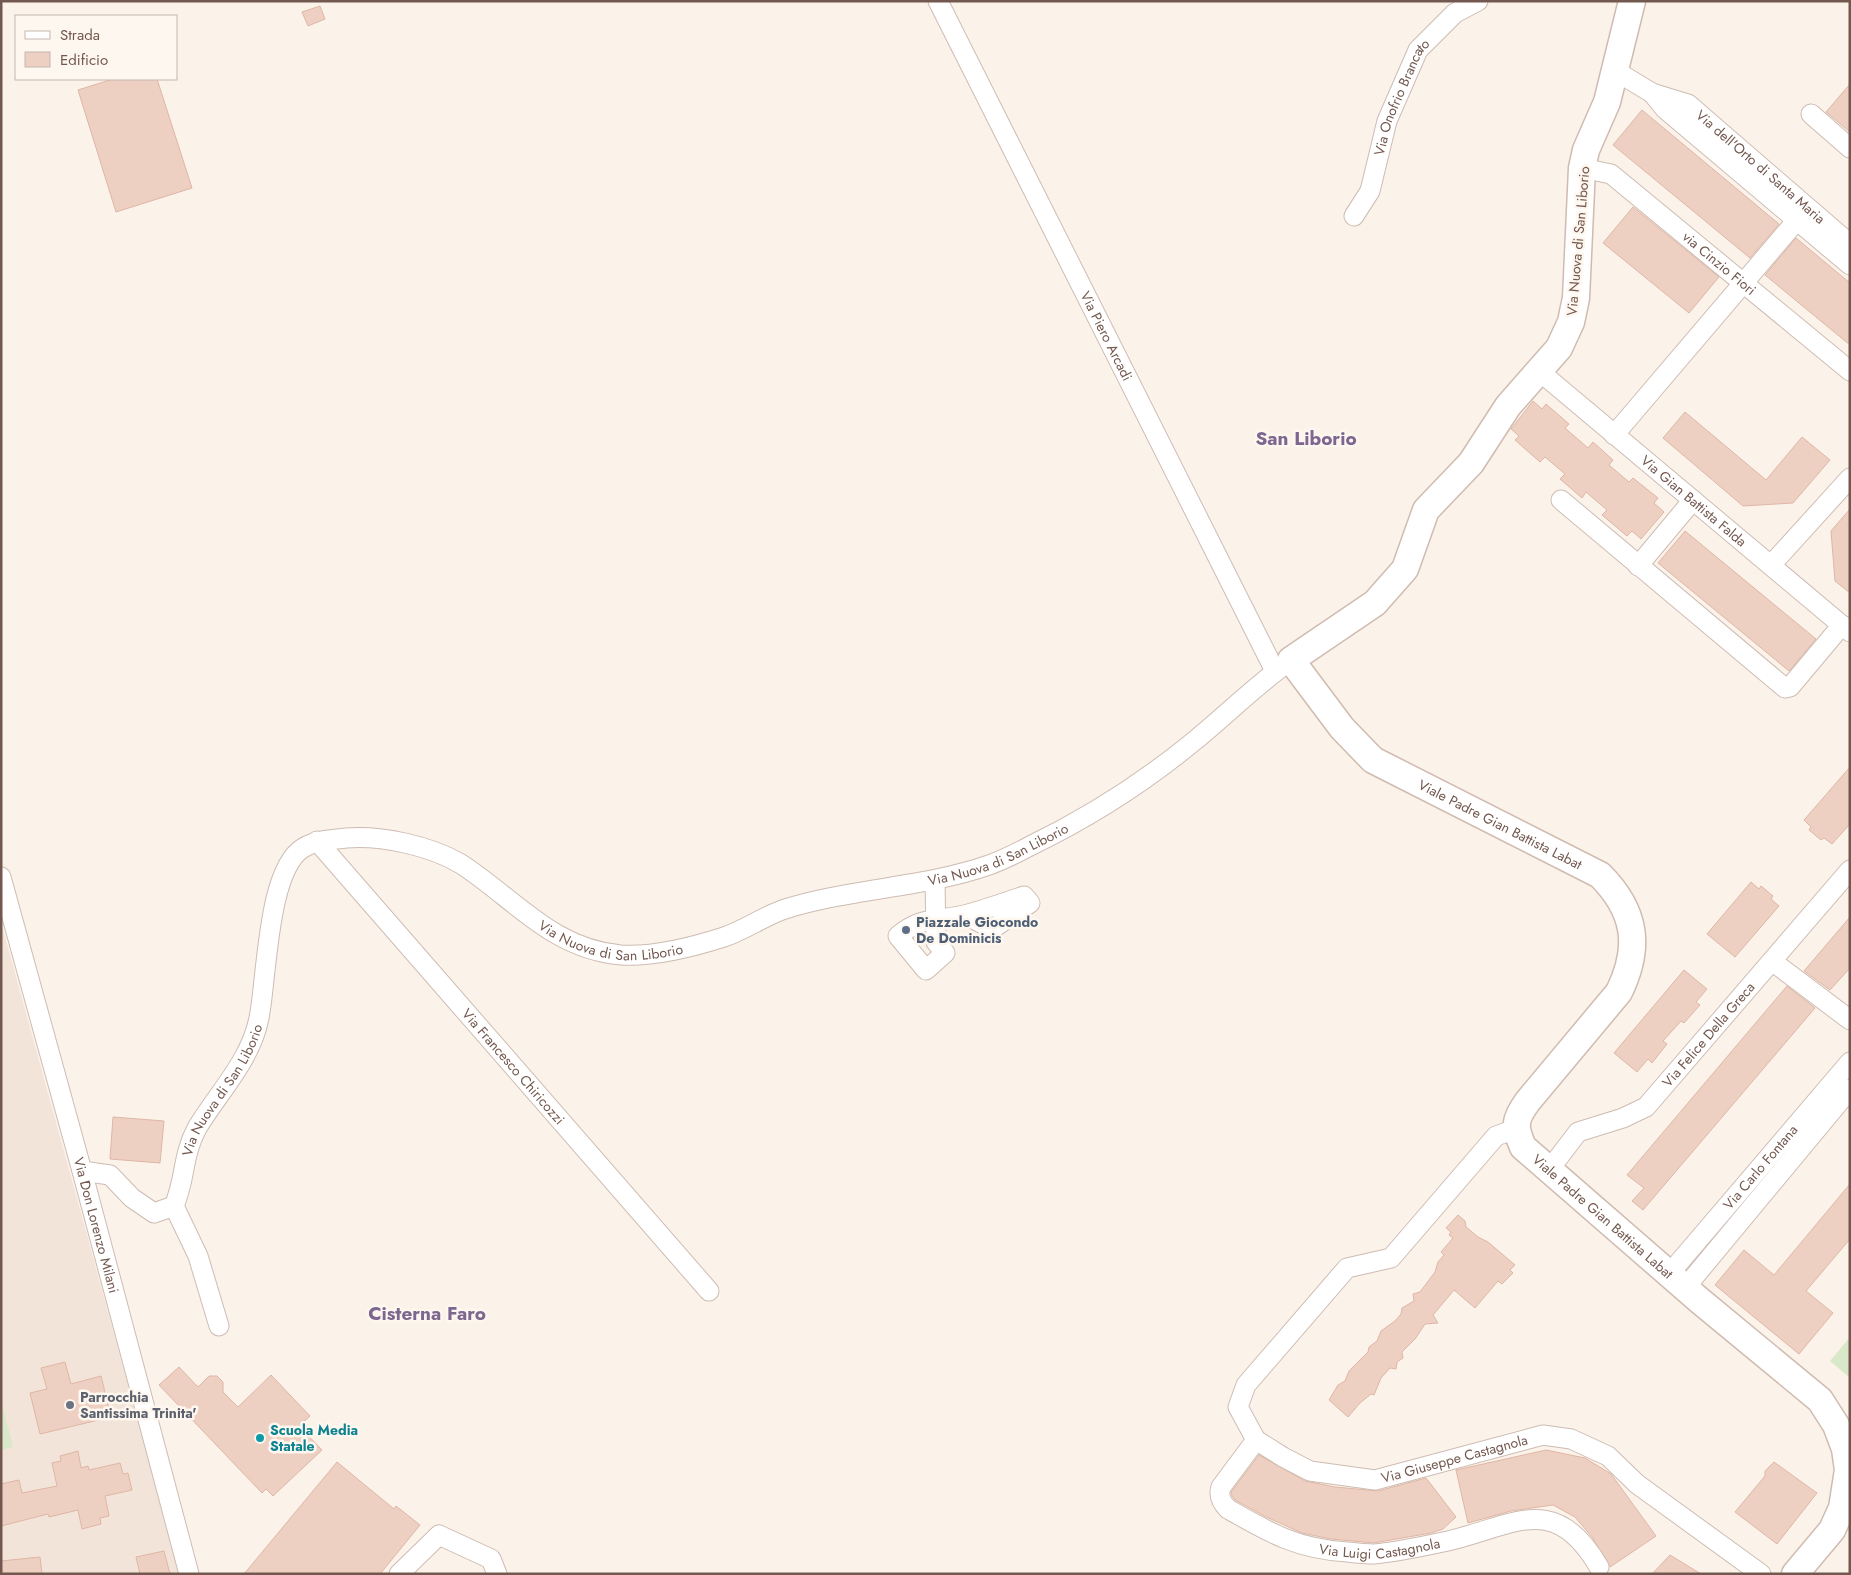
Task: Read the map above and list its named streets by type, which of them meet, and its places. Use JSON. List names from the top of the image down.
{
  "streets": {
    "street": [
      "Via Onofrio Brancato",
      "Via dell'Orto di Santa Maria",
      "Via Nuova di San Liborio",
      "via Cinzio Fiori",
      "Via Piero Arcadi",
      "Via Gian Battista Falda",
      "Viale Padre Gian Battista Labat",
      "Via Felice Della Greca",
      "Via Francesco Chiricozzi",
      "Via Carlo Fontana",
      "Via Don Lorenzo Milani",
      "Via Giuseppe Castagnola",
      "Via Luigi Castagnola"
    ]
  },
  "crossings": [
    ["Via dell'Orto di Santa Maria", "Via Nuova di San Liborio"],
    ["Via Nuova di San Liborio", "via Cinzio Fiori"],
    ["Via Nuova di San Liborio", "Via Piero Arcadi"],
    ["Via Nuova di San Liborio", "Via Gian Battista Falda"],
    ["Via Nuova di San Liborio", "Viale Padre Gian Battista Labat"],
    ["Via Nuova di San Liborio", "Via Francesco Chiricozzi"],
    ["Via Piero Arcadi", "Viale Padre Gian Battista Labat"],
    ["Viale Padre Gian Battista Labat", "Via Felice Della Greca"],
    ["Viale Padre Gian Battista Labat", "Via Carlo Fontana"],
    ["Via Giuseppe Castagnola", "Via Luigi Castagnola"]
  ],
  "districts": ["San Liborio", "Cisterna Faro"],
  "places": ["Piazzale Giocondo De Dominicis", "Parrocchia Santissima Trinita'", "Scuola Media Statale"],
  "legend": ["Strada", "Edificio"]
}
